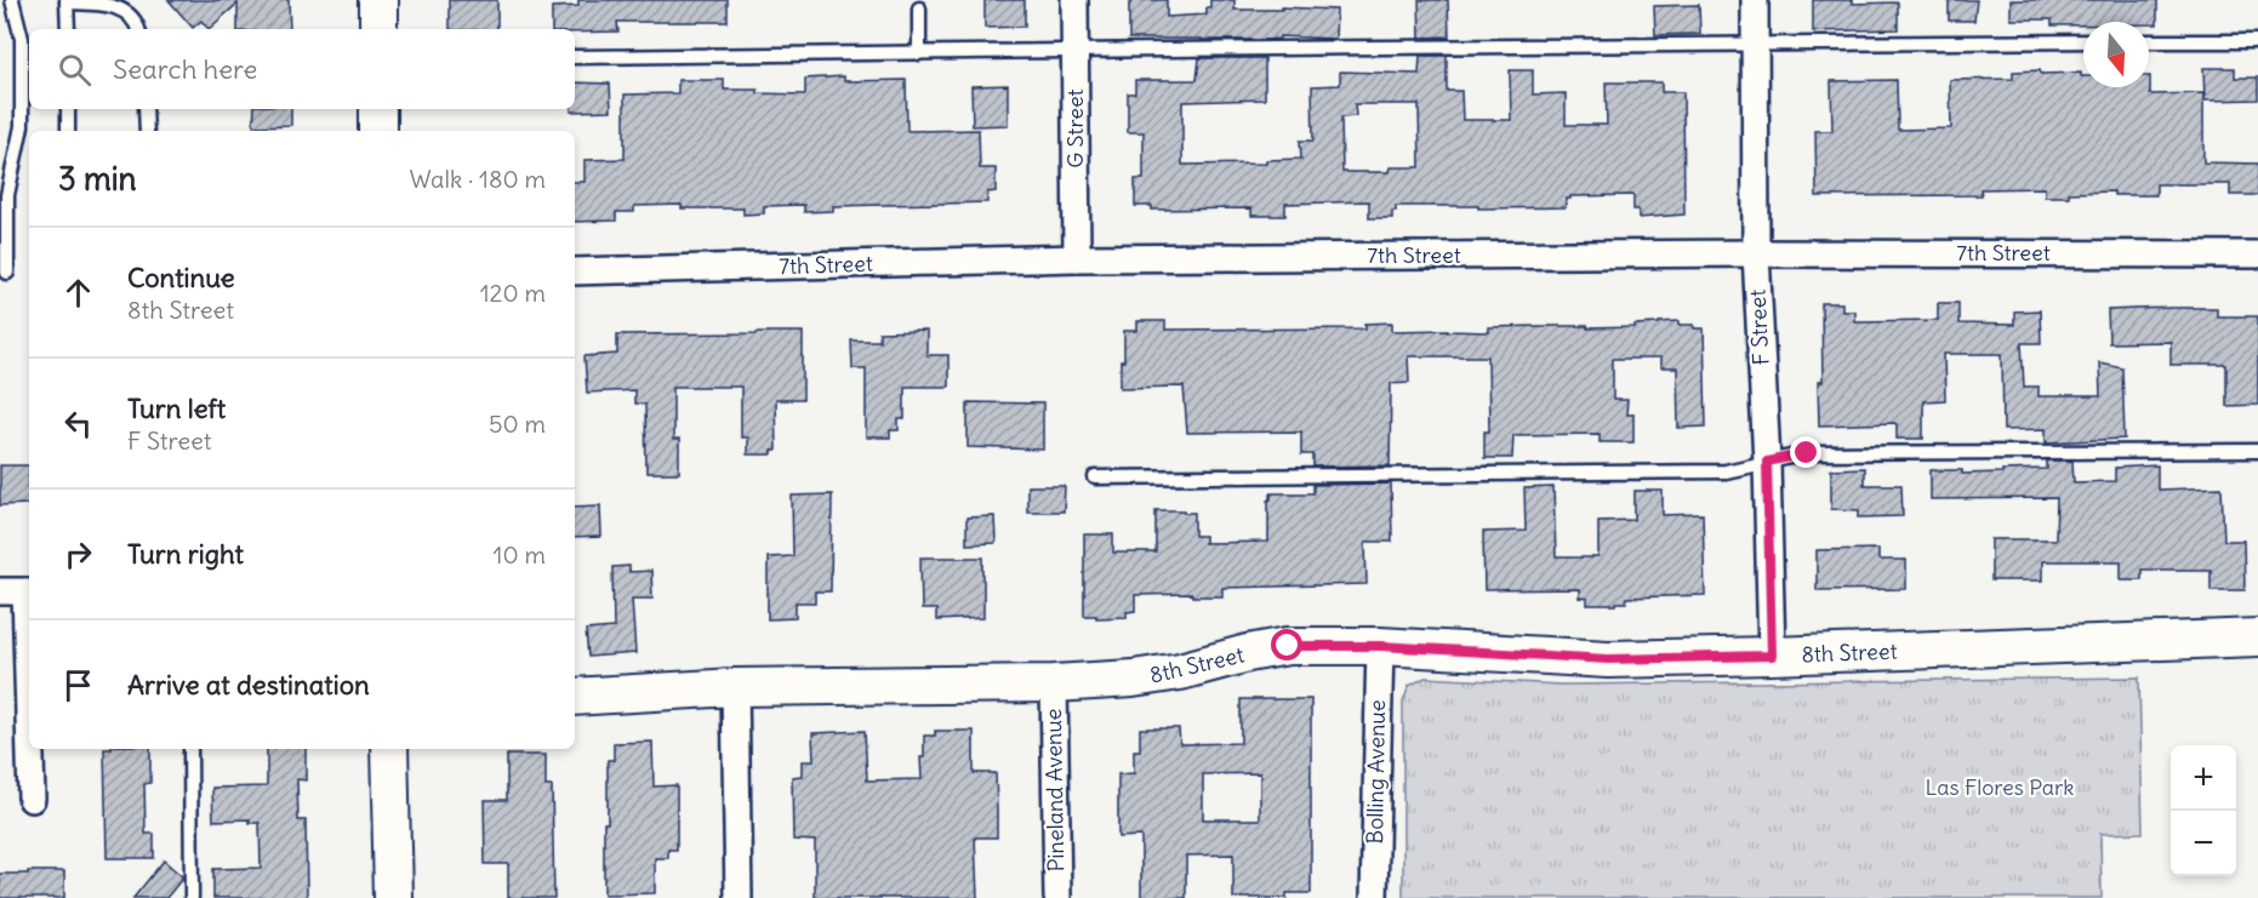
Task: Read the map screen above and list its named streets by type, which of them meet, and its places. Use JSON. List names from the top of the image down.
{
  "streets": {
    "street": [
      "G Street",
      "7th Street",
      "F Street",
      "8th Street",
      "Bolling Avenue",
      "Pineland Avenue"
    ]
  },
  "crossings": [
    ["G Street", "7th Street"],
    ["7th Street", "F Street"],
    ["F Street", "8th Street"],
    ["8th Street", "Bolling Avenue"],
    ["8th Street", "Pineland Avenue"]
  ],
  "parks": ["Las Flores Park"],
  "north": "bottom",
  "page": {
    "search": "Search here",
    "heading": ["3 min", "Walk · 180 m"],
    "list": [
      ["Continue", "8th Street", "120 m"],
      ["Turn left", "F Street", "50 m"],
      ["Turn right", "10 m"],
      "Arrive at destination"
    ],
    "map_buttons": ["+", "−"]
  }
}
